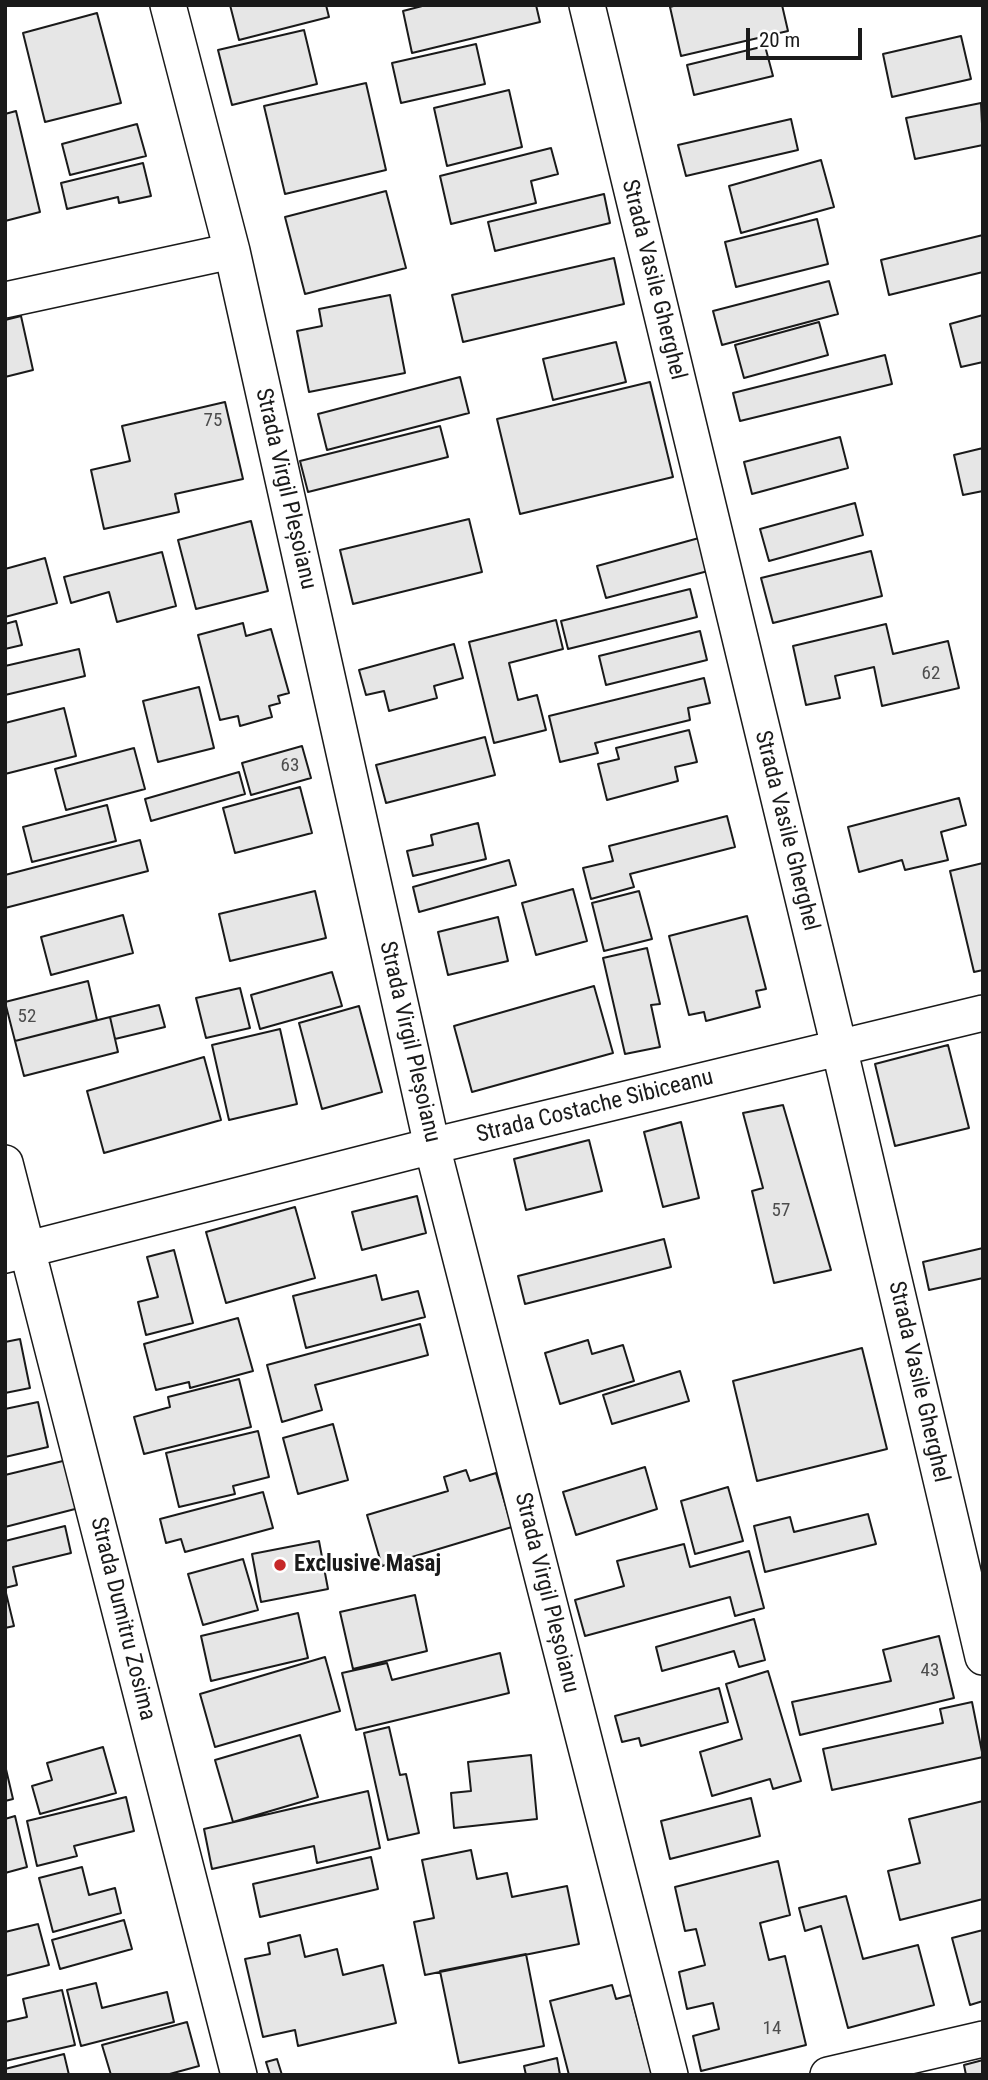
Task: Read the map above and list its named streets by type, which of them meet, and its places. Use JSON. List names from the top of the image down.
{
  "streets": {
    "street": [
      "Strada Vasile Gherghel",
      "Strada Virgil Pleșoianu",
      "Strada Costache Sibiceanu",
      "Strada Dumitru Zosima"
    ]
  },
  "crossings": [
    ["Strada Vasile Gherghel", "Strada Costache Sibiceanu"],
    ["Strada Virgil Pleșoianu", "Strada Costache Sibiceanu"],
    ["Strada Costache Sibiceanu", "Strada Dumitru Zosima"]
  ],
  "places": ["Exclusive Masaj"],
  "house_numbers": [
    "75",
    "62",
    "63",
    "52",
    "57",
    "43",
    "14"
  ],
  "scale_bar": "20 m"
}
